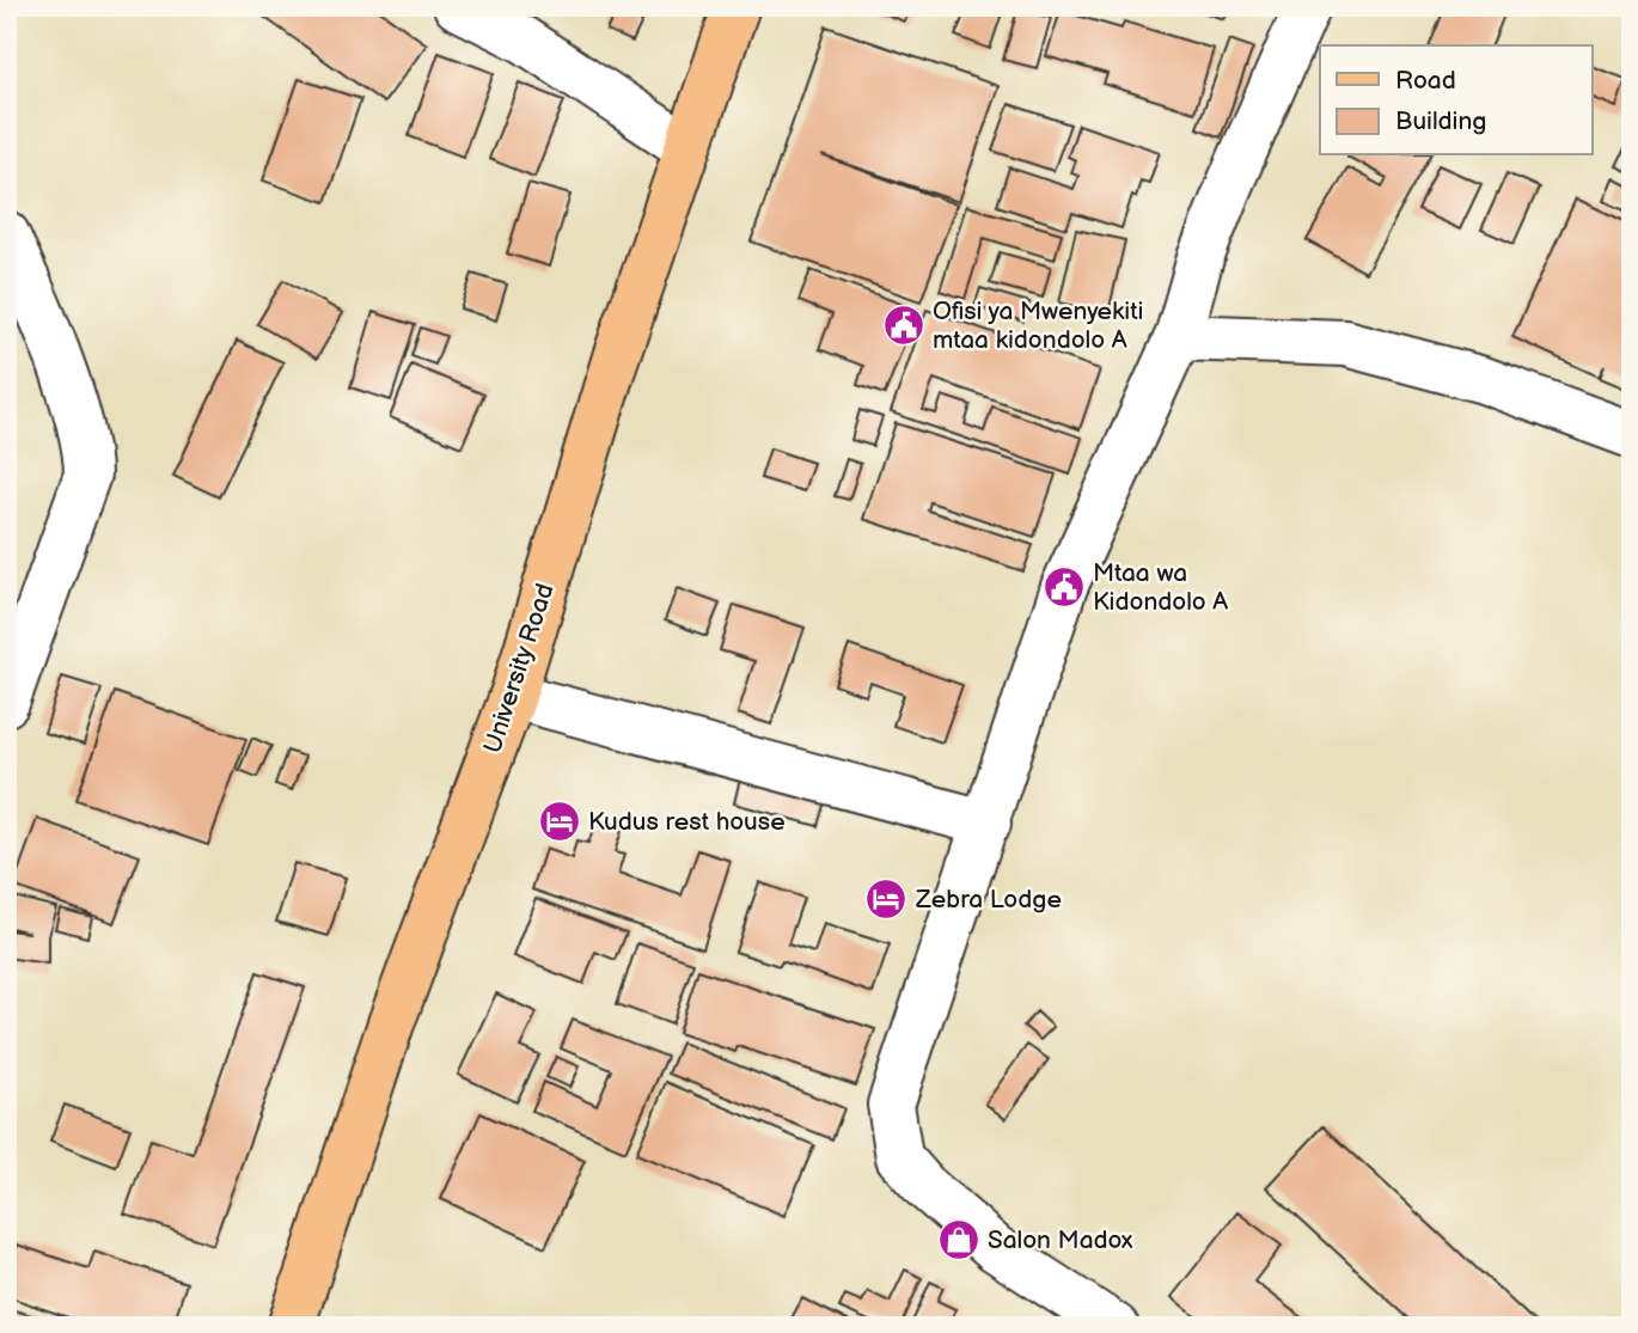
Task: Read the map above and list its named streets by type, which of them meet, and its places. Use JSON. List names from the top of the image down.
{
  "streets": {
    "main road": ["University Road"]
  },
  "places": {
    "public building": ["Ofisi ya Mwenyekiti mtaa kidondolo A", "Mtaa wa Kidondolo A"],
    "hotel": ["Kudus rest house", "Zebra Lodge"],
    "shop": ["Salon Madox"]
  },
  "legend": ["Road", "Building"]
}
